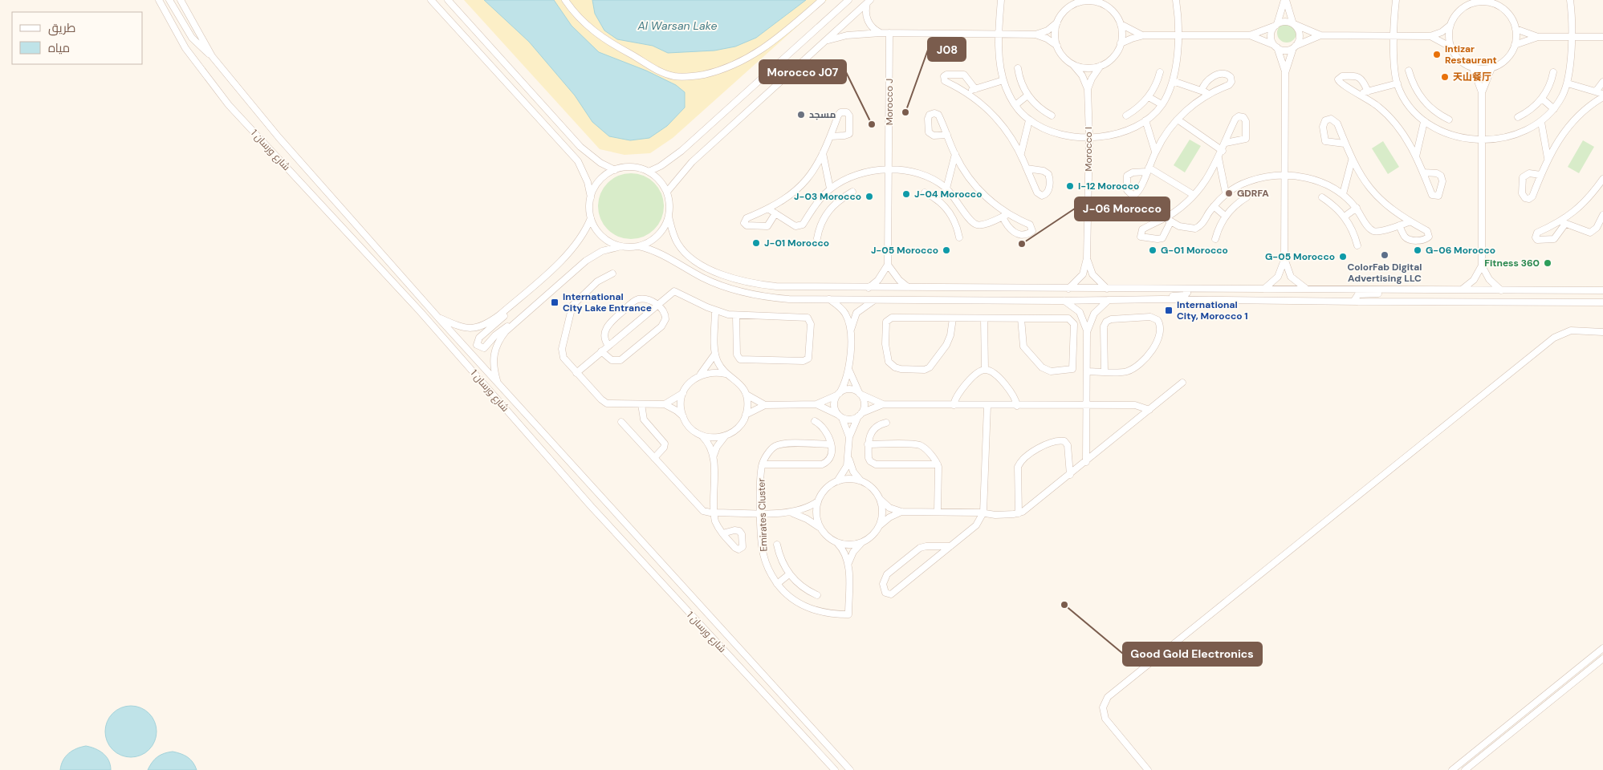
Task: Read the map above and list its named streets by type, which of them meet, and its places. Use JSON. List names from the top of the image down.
{
  "streets": {
    "street": [
      "Morocco J",
      "Morocco I",
      "شارع ورسان 1",
      "Emirates Cluster"
    ]
  },
  "water": ["Al Warsan Lake"],
  "places": {
    "other": [
      "Intizar Restaurant",
      "天山餐厅",
      "J08",
      "مسجد",
      "Morocco J07",
      "I-12 Morocco",
      "GDRFA",
      "J-04 Morocco",
      "J-03 Morocco",
      "J-01 Morocco",
      "J-06 Morocco",
      "J-05 Morocco",
      "G-01 Morocco",
      "G-06 Morocco",
      "ColorFab Digital Advertising LLC",
      "G-05 Morocco",
      "Fitness 360",
      "Good Gold Electronics"
    ],
    "transit": ["International City Lake Entrance", "International City, Morocco 1"]
  },
  "legend": ["طريق", "مياه"]
}
